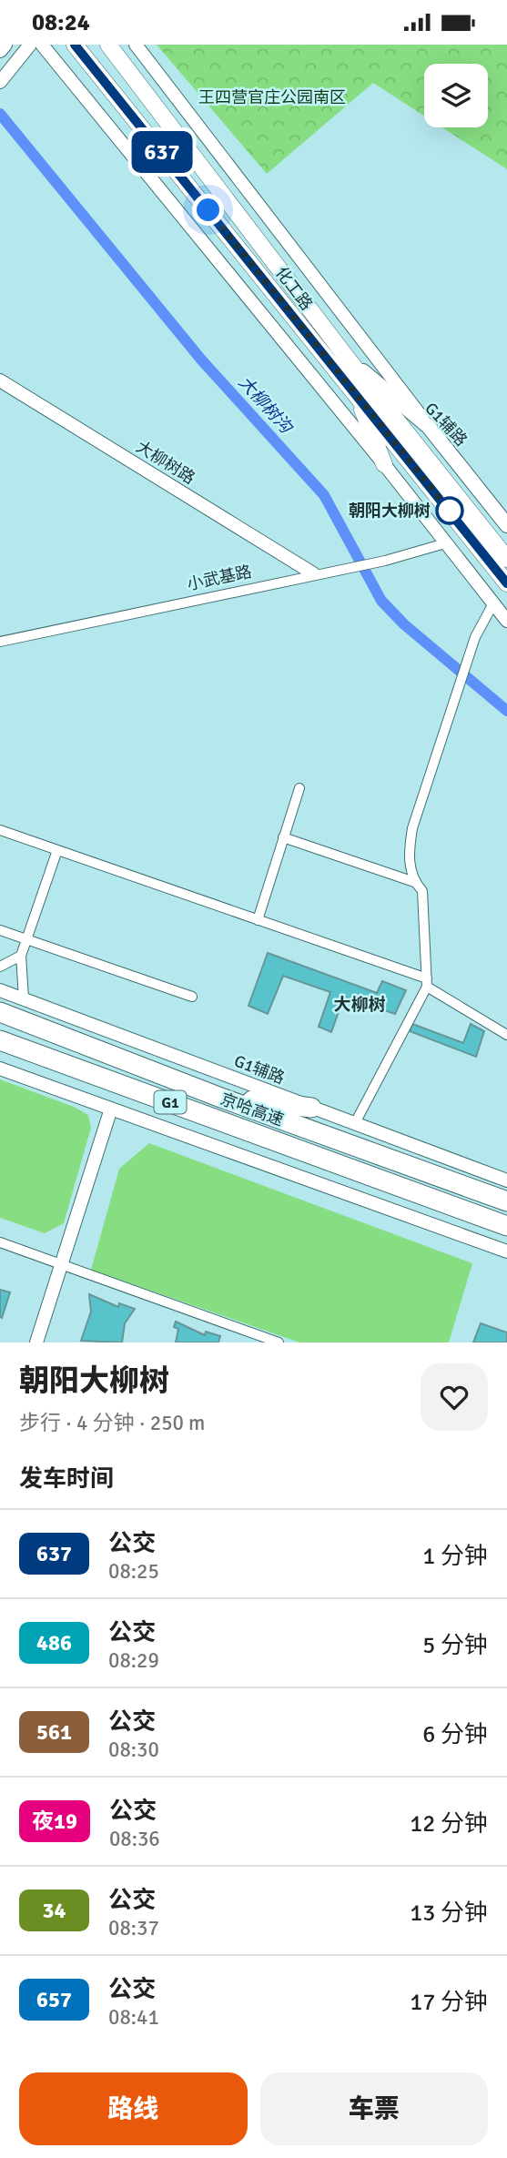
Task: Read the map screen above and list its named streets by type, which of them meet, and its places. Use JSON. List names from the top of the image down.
{
  "streets": {
    "highway": ["G1", "京哈高速"],
    "main road": ["化工路", "G1辅路"],
    "street": ["大柳树路", "小武基路"]
  },
  "crossings": [
    ["化工路", "G1辅路"],
    ["大柳树路", "小武基路"]
  ],
  "districts": ["大柳树"],
  "water": ["大柳树沟"],
  "parks": ["王四营官庄公园南区"],
  "places": ["朝阳大柳树"],
  "lines": ["bus line 637"],
  "page": {
    "status": "08:24",
    "on_map": "637",
    "heading": [
      ["朝阳大柳树", "步行 · 4 分钟 · 250 m"],
      "发车时间"
    ],
    "list": [
      {
        "mark": "637",
        "name": "公交",
        "note": "08:25",
        "value": "1 分钟"
      },
      {
        "mark": "486",
        "name": "公交",
        "note": "08:29",
        "value": "5 分钟"
      },
      {
        "mark": "561",
        "name": "公交",
        "note": "08:30",
        "value": "6 分钟"
      },
      {
        "mark": "夜19",
        "name": "公交",
        "note": "08:36",
        "value": "12 分钟"
      },
      {
        "mark": "34",
        "name": "公交",
        "note": "08:37",
        "value": "13 分钟"
      },
      {
        "mark": "657",
        "name": "公交",
        "note": "08:41",
        "value": "17 分钟"
      }
    ],
    "buttons": ["路线", "车票"]
  }
}
